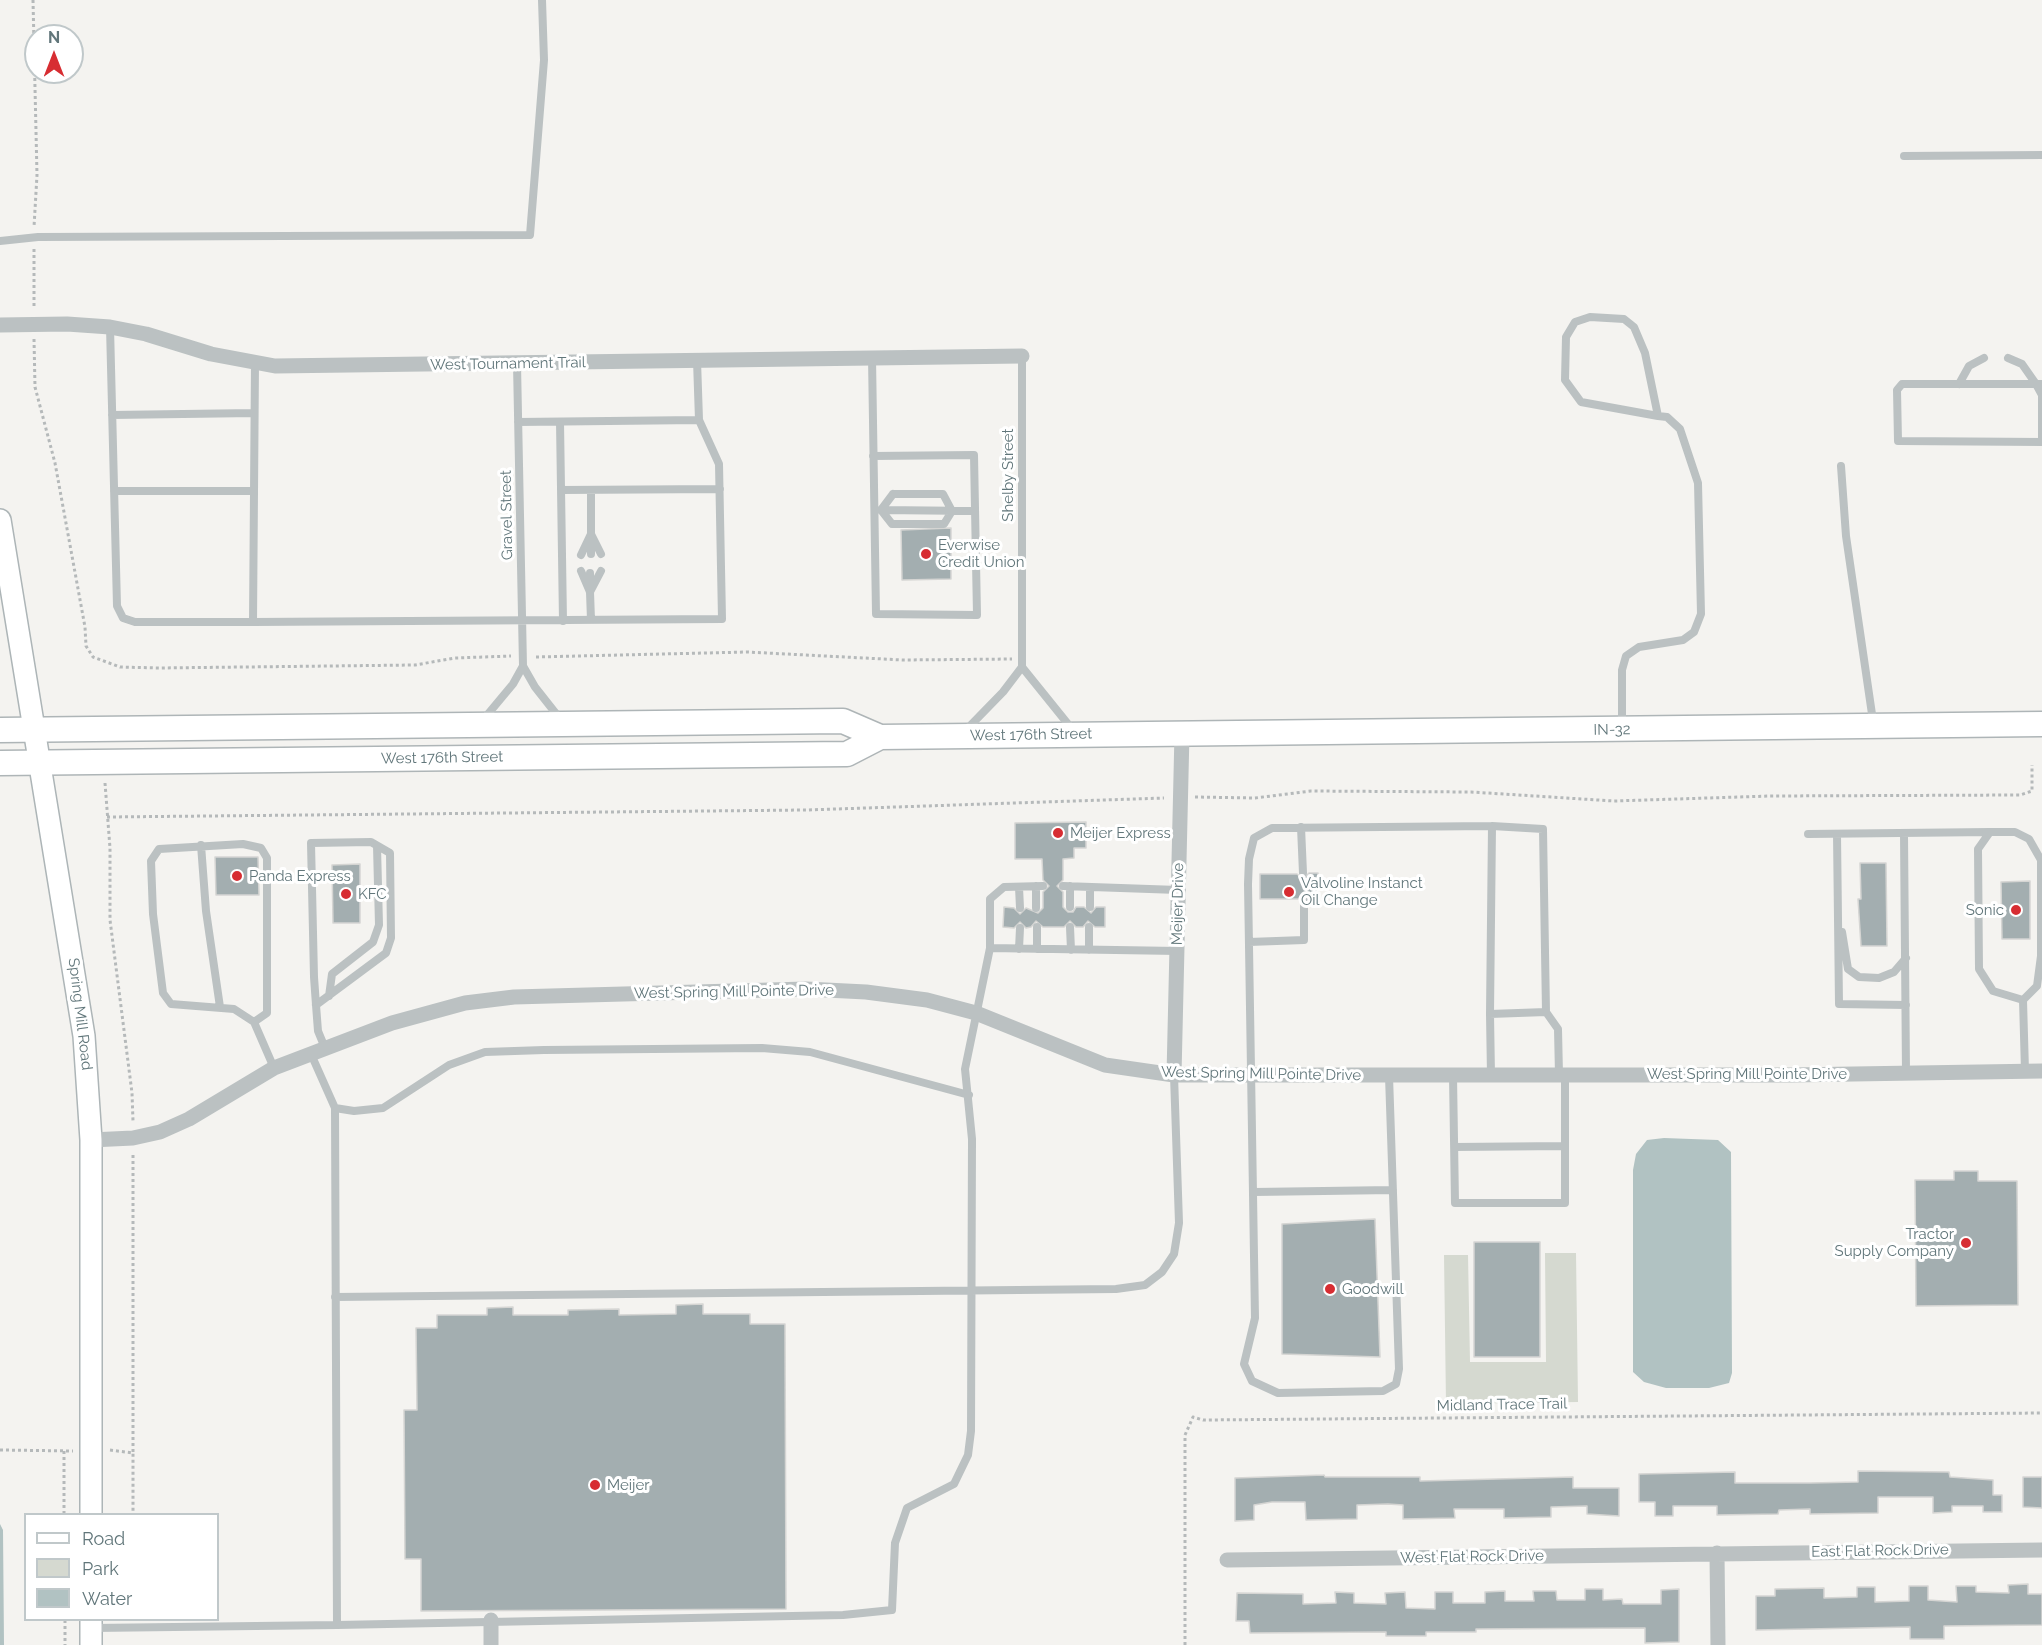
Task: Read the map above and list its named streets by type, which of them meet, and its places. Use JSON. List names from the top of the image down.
{
  "streets": {
    "main road": ["IN-32", "West 176th Street"],
    "street": [
      "West Tournament Trail",
      "Meijer Drive",
      "West Spring Mill Pointe Drive",
      "Spring Mill Road",
      "East Flat Rock Drive",
      "West Flat Rock Drive"
    ],
    "lane": ["Shelby Street", "Gravel Street"],
    "path": ["Midland Trace Trail"]
  },
  "crossings": [
    ["West Tournament Trail", "Shelby Street"],
    ["West Tournament Trail", "Gravel Street"],
    ["Gravel Street", "West 176th Street"],
    ["IN-32", "West 176th Street"],
    ["IN-32", "Meijer Drive"],
    ["West 176th Street", "Meijer Drive"],
    ["West 176th Street", "Spring Mill Road"],
    ["Meijer Drive", "West Spring Mill Pointe Drive"],
    ["West Spring Mill Pointe Drive", "Spring Mill Road"],
    ["East Flat Rock Drive", "West Flat Rock Drive"]
  ],
  "places": [
    "Everwise Credit Union",
    "Meijer Express",
    "Panda Express",
    "Valvoline Instanct Oil Change",
    "KFC",
    "Sonic",
    "Tractor Supply Company",
    "Goodwill",
    "Meijer"
  ],
  "legend": ["Road", "Park", "Water"],
  "north": "top"
}
